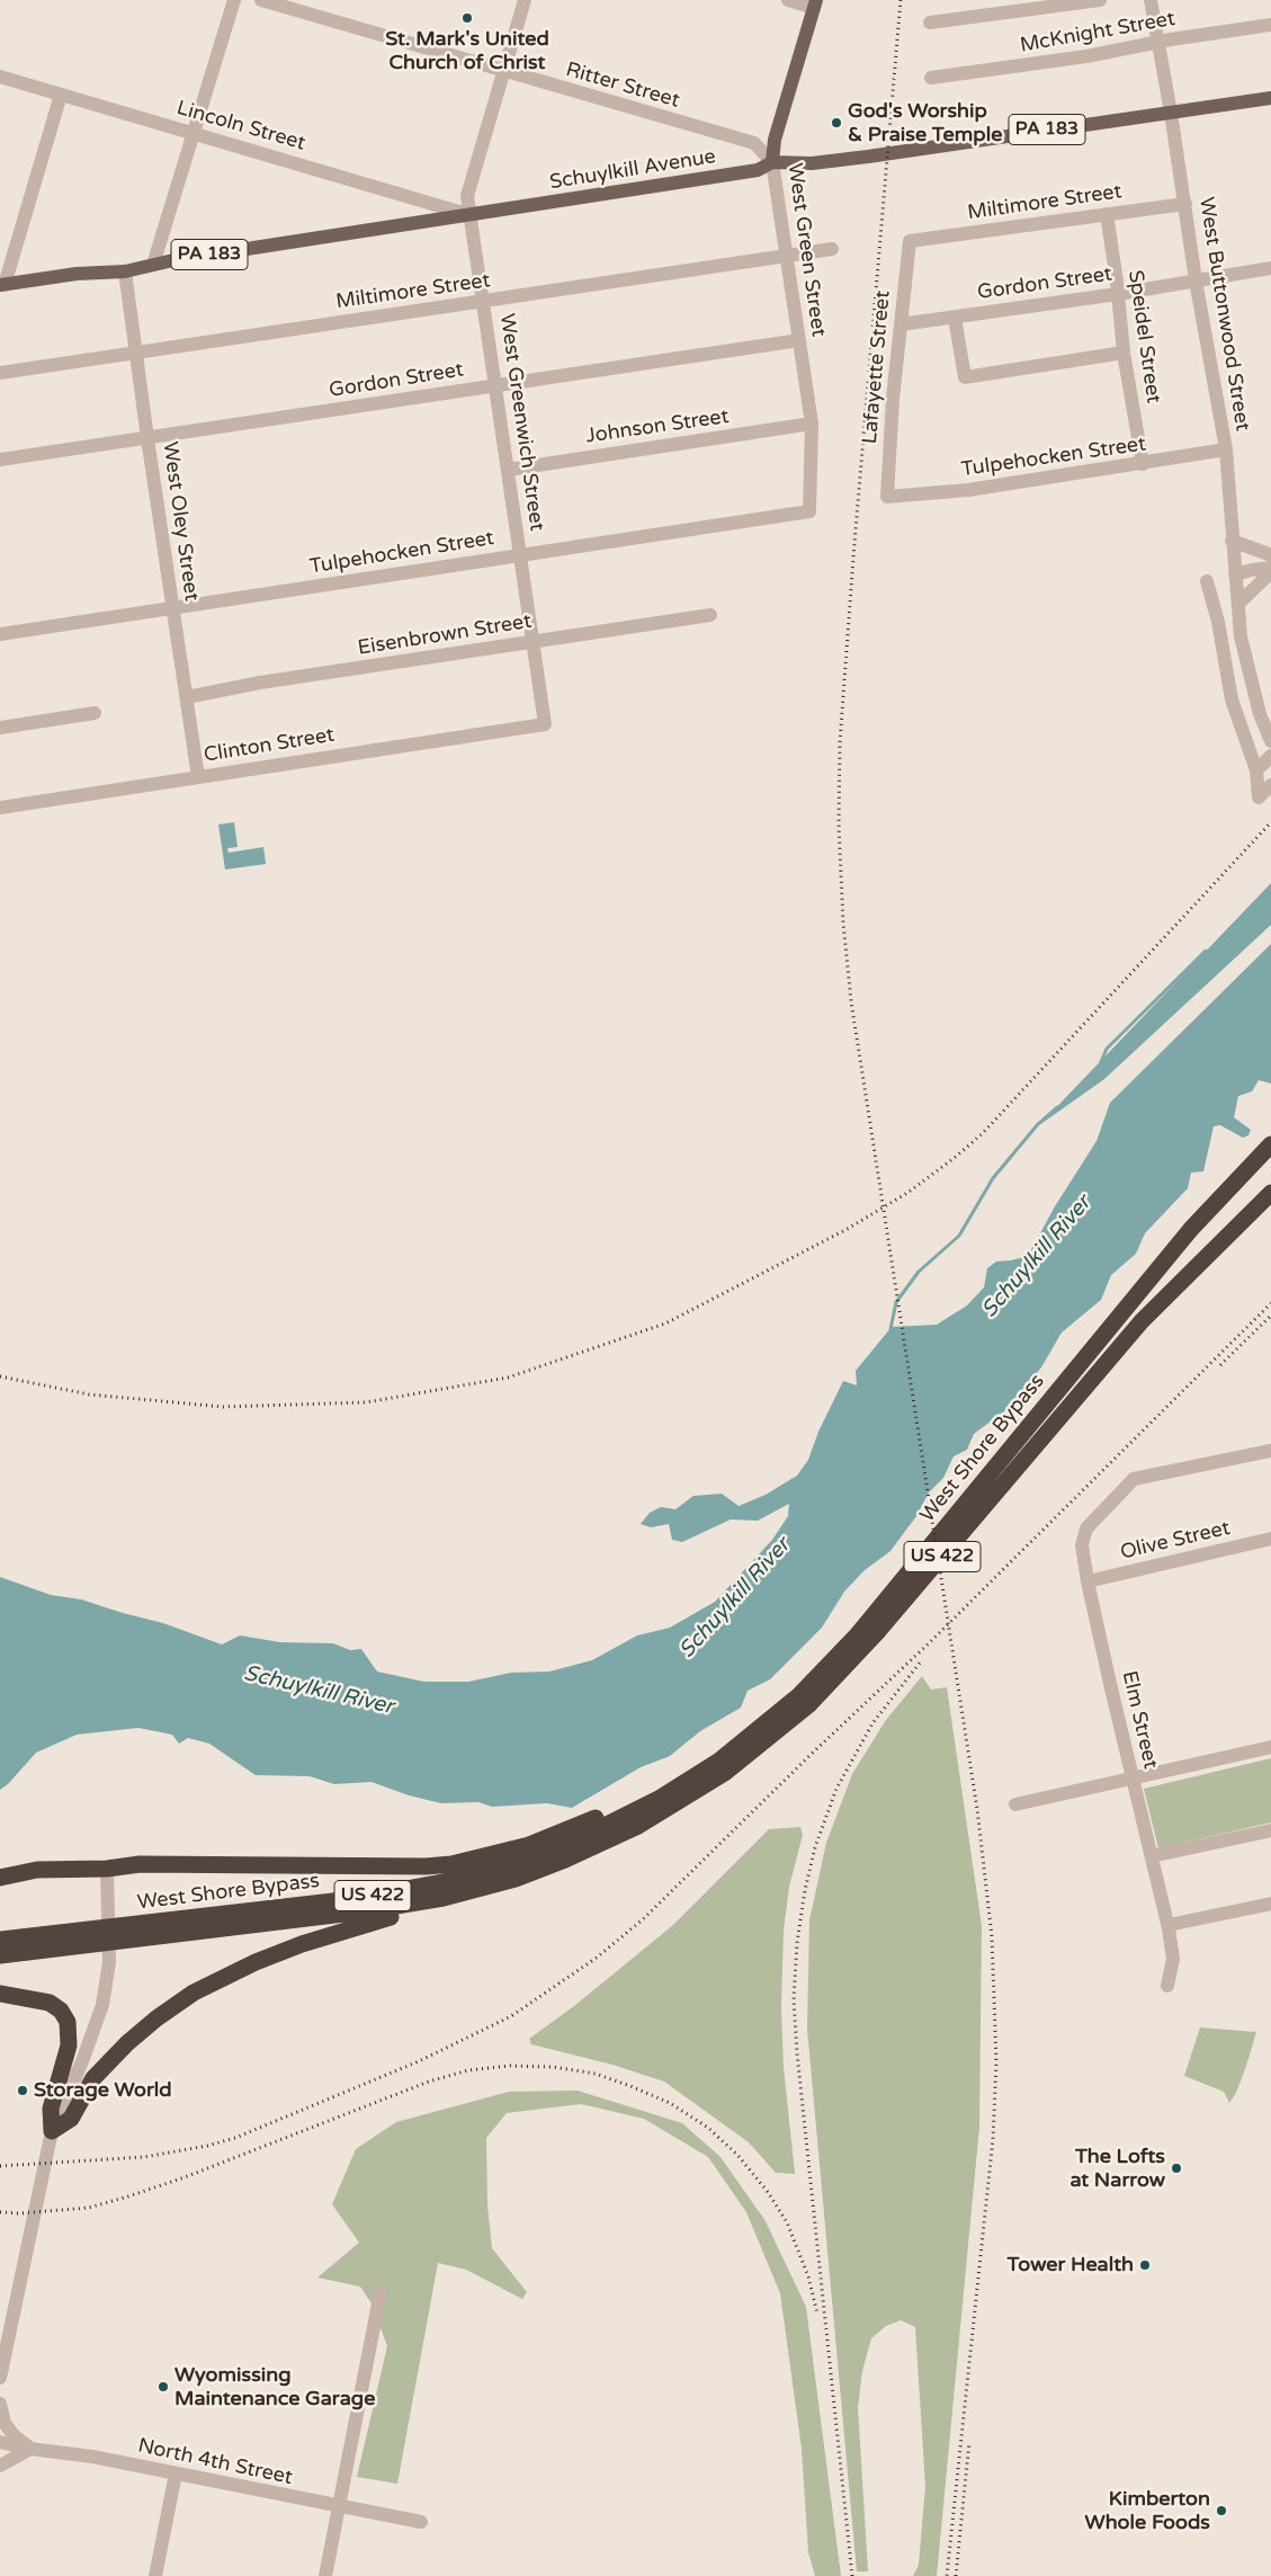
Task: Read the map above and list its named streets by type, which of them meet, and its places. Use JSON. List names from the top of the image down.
{
  "streets": {
    "highway": ["West Shore Bypass", "US 422"],
    "main road": ["PA 183", "Schuylkill Avenue", "West Green Street"],
    "street": [
      "McKnight Street",
      "Ritter Street",
      "Lincoln Street",
      "Miltimore Street",
      "Gordon Street",
      "West Buttonwood Street",
      "Speidel Street",
      "Lafayette Street",
      "West Greenwich Street",
      "Johnson Street",
      "Tulpehocken Street",
      "West Oley Street",
      "Eisenbrown Street",
      "Clinton Street",
      "Olive Street",
      "Elm Street",
      "North 4th Street"
    ]
  },
  "crossings": [
    ["McKnight Street", "West Buttonwood Street"],
    ["Ritter Street", "Schuylkill Avenue"],
    ["Ritter Street", "West Green Street"],
    ["Ritter Street", "West Greenwich Street"],
    ["Lincoln Street", "Schuylkill Avenue"],
    ["Lincoln Street", "West Greenwich Street"],
    ["Schuylkill Avenue", "West Green Street"],
    ["Schuylkill Avenue", "West Buttonwood Street"],
    ["Schuylkill Avenue", "West Greenwich Street"],
    ["Schuylkill Avenue", "West Oley Street"],
    ["Miltimore Street", "West Green Street"],
    ["Miltimore Street", "West Buttonwood Street"],
    ["Miltimore Street", "Speidel Street"],
    ["Miltimore Street", "Lafayette Street"],
    ["Miltimore Street", "West Greenwich Street"],
    ["Miltimore Street", "West Oley Street"],
    ["West Green Street", "Gordon Street"],
    ["West Green Street", "Johnson Street"],
    ["West Green Street", "Tulpehocken Street"],
    ["Gordon Street", "West Buttonwood Street"],
    ["Gordon Street", "Speidel Street"],
    ["Gordon Street", "Lafayette Street"],
    ["Gordon Street", "West Greenwich Street"],
    ["Gordon Street", "West Oley Street"],
    ["West Buttonwood Street", "Tulpehocken Street"],
    ["Speidel Street", "Tulpehocken Street"],
    ["Lafayette Street", "Tulpehocken Street"],
    ["West Greenwich Street", "Johnson Street"],
    ["West Greenwich Street", "Tulpehocken Street"],
    ["West Greenwich Street", "Eisenbrown Street"],
    ["West Greenwich Street", "Clinton Street"],
    ["Tulpehocken Street", "West Oley Street"],
    ["West Oley Street", "Eisenbrown Street"],
    ["West Oley Street", "Clinton Street"],
    ["Olive Street", "Elm Street"]
  ],
  "water": ["Schuylkill River"],
  "places": [
    "St. Mark's United Church of Christ",
    "God's Worship & Praise Temple",
    "Storage World",
    "The Lofts at Narrow",
    "Tower Health",
    "Wyomissing Maintenance Garage",
    "Kimberton Whole Foods"
  ]
}
